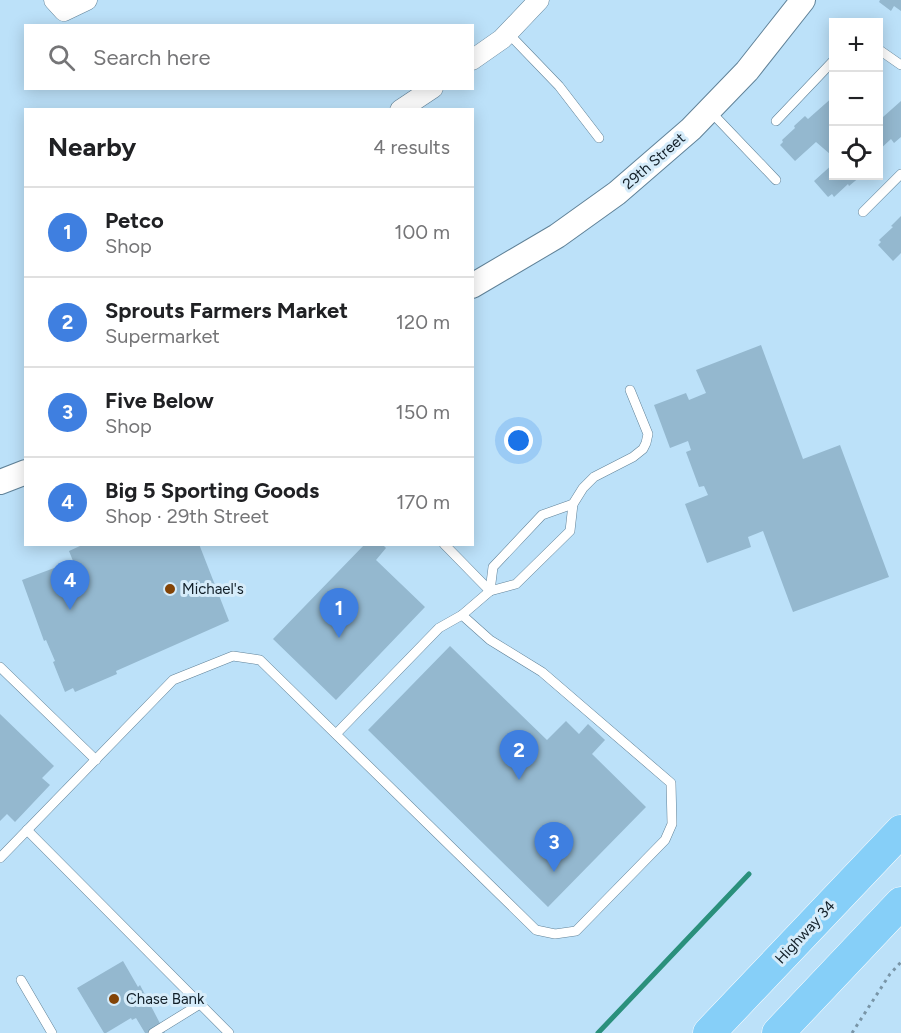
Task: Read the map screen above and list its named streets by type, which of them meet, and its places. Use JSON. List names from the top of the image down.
{
  "streets": {
    "highway": ["Highway 34"],
    "street": ["29th Street"]
  },
  "places": ["Michael's", "Chase Bank"],
  "page": {
    "map_buttons": ["+", "−"],
    "search": "Search here",
    "heading": ["Nearby", "4 results"],
    "list": [
      {
        "mark": "1",
        "name": "Petco",
        "note": "Shop",
        "value": "100 m"
      },
      {
        "mark": "2",
        "name": "Sprouts Farmers Market",
        "note": "Supermarket",
        "value": "120 m"
      },
      {
        "mark": "3",
        "name": "Five Below",
        "note": "Shop",
        "value": "150 m"
      },
      {
        "mark": "4",
        "name": "Big 5 Sporting Goods",
        "note": "Shop · 29th Street",
        "value": "170 m"
      }
    ],
    "pins": [
      "4",
      "1",
      "2",
      "3"
    ]
  }
}
